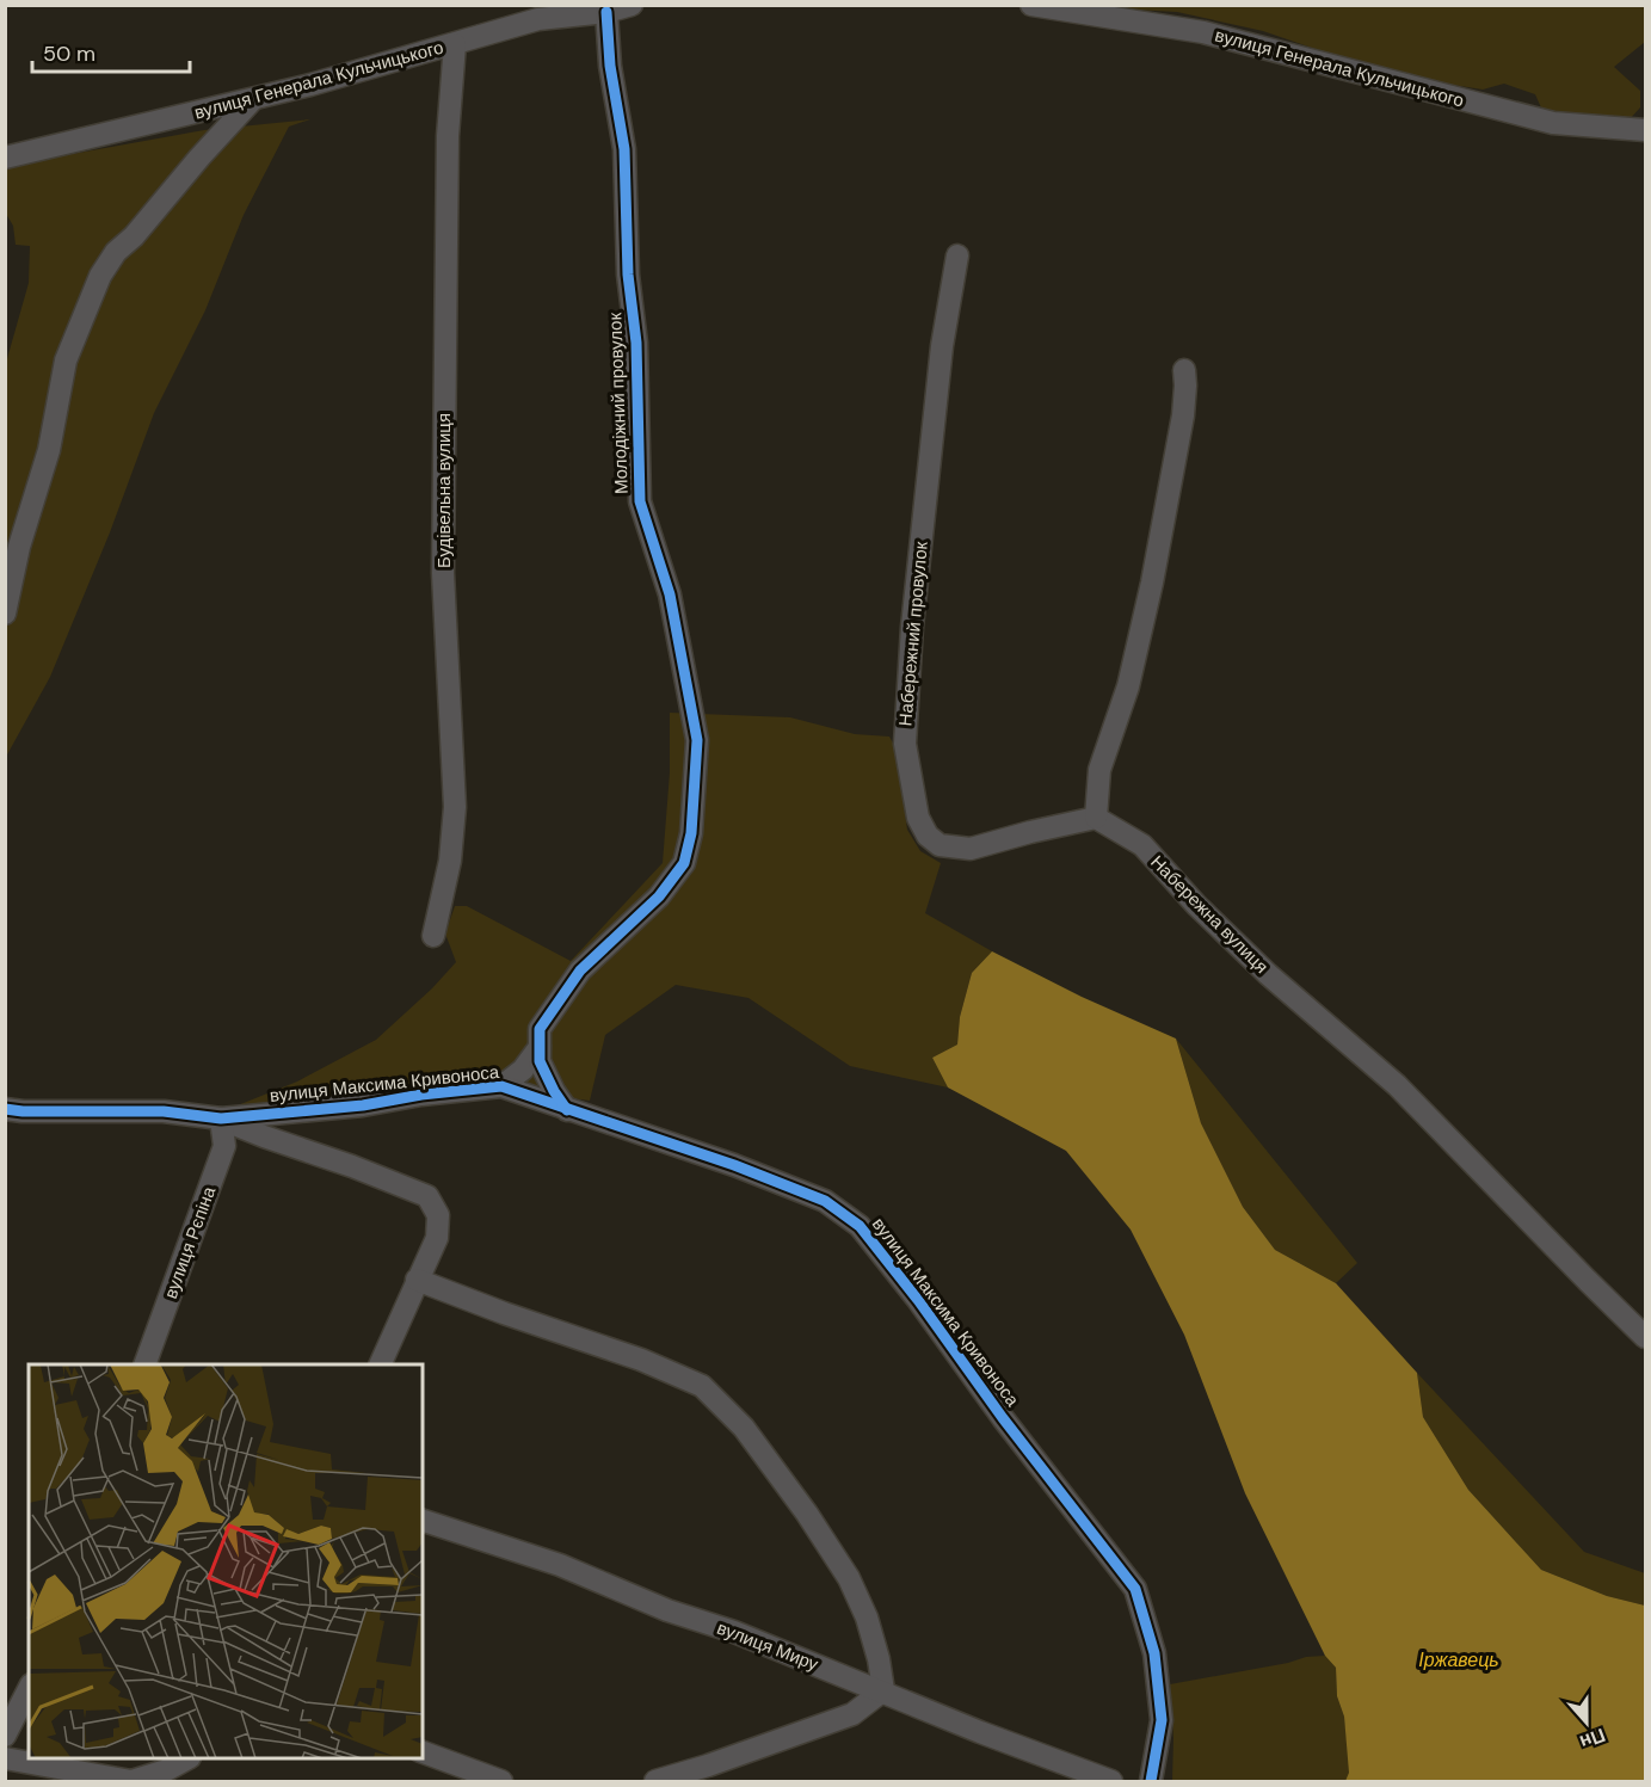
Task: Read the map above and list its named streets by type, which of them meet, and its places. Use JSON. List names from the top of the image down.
{
  "streets": {
    "street": [
      "вулиця Генерала Кульчицького",
      "Молодіжний провулок",
      "Будівельна вулиця",
      "Набережний провулок",
      "Набережна вулиця",
      "вулиця Максима Кривоноса",
      "вулиця Рєпіна",
      "вулиця Миру"
    ]
  },
  "crossings": [
    ["вулиця Генерала Кульчицького", "Молодіжний провулок"],
    ["вулиця Генерала Кульчицького", "Будівельна вулиця"],
    ["Набережний провулок", "Набережна вулиця"],
    ["вулиця Максима Кривоноса", "вулиця Рєпіна"]
  ],
  "water": ["Іржавець"],
  "scale_bar": "50 m",
  "north": "bottom"
}
